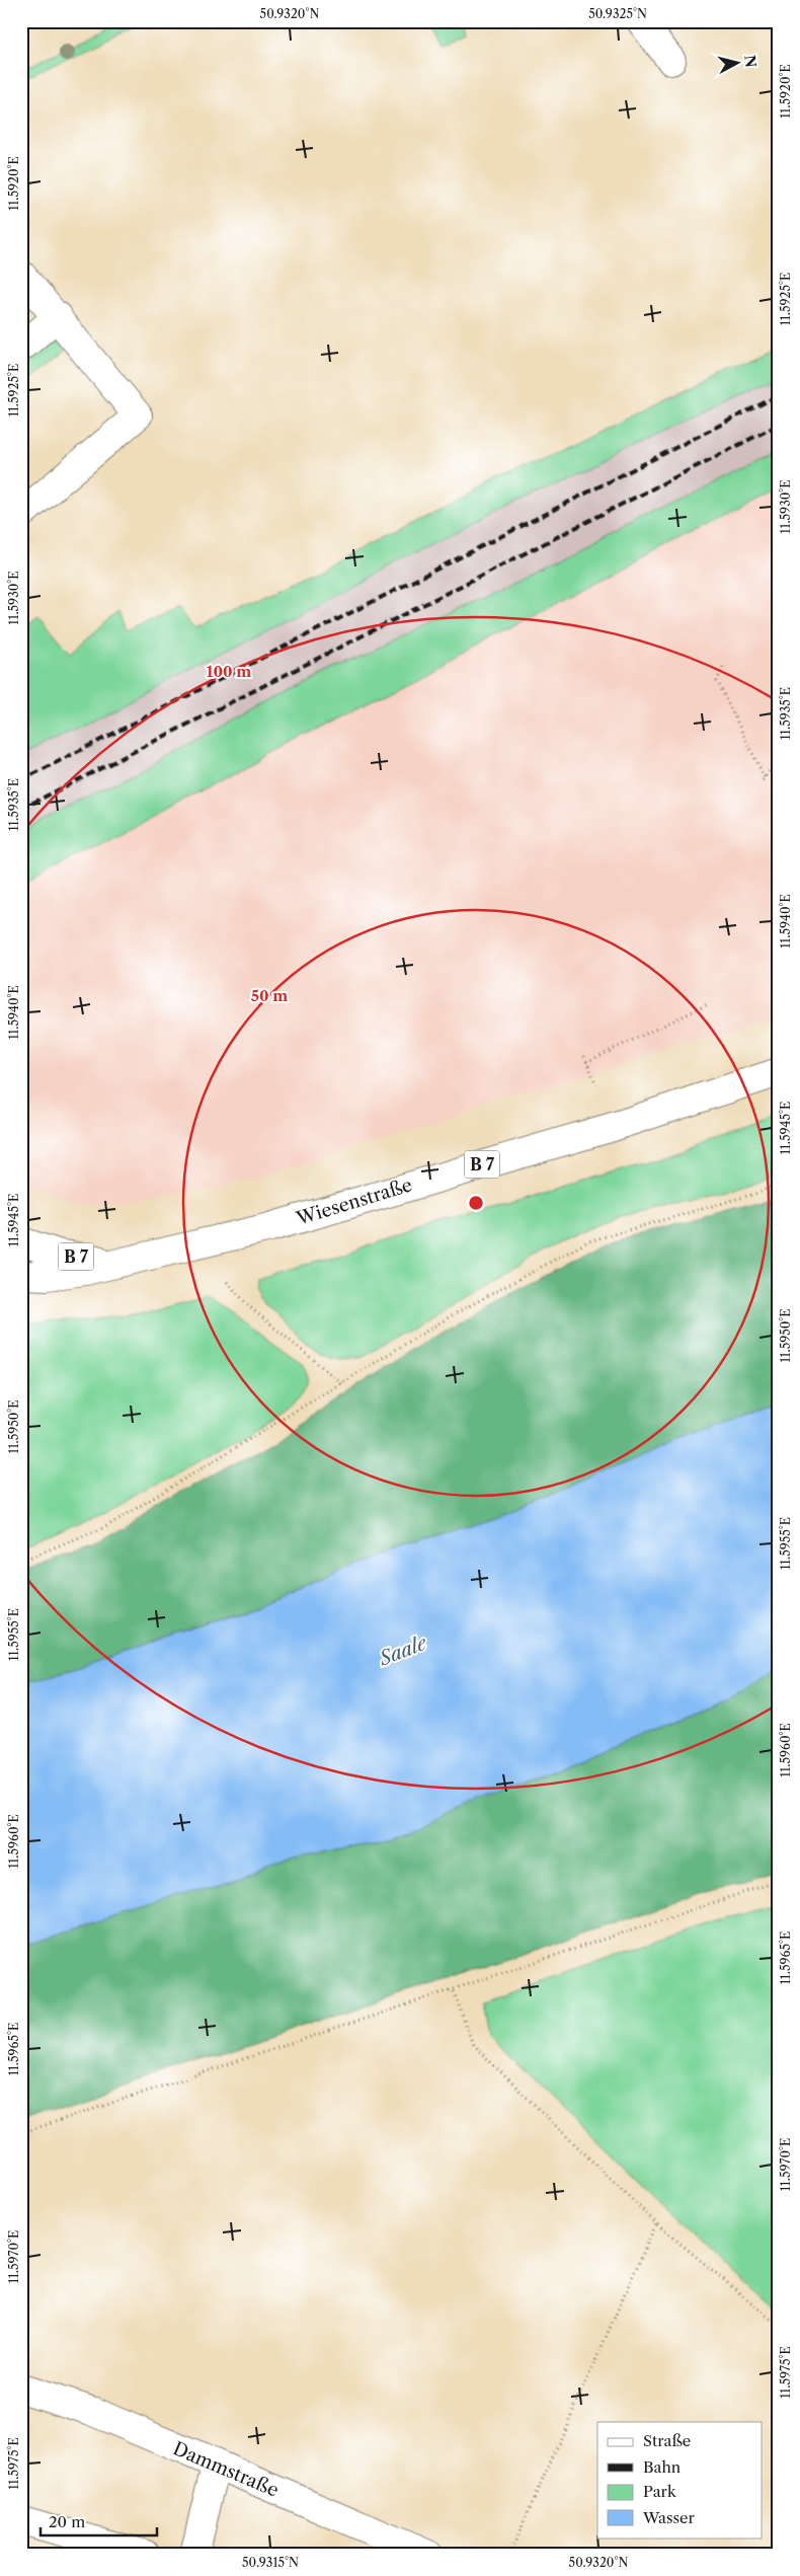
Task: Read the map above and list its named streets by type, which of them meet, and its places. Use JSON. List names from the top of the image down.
{
  "streets": {
    "main road": ["B 7", "Wiesenstraße", "Dammstraße"]
  },
  "water": ["Saale"],
  "legend": [
    "Straße",
    "Bahn",
    "Park",
    "Wasser"
  ],
  "scale_bar": "20 m",
  "north": "right",
  "coordinates": [
    "50.9320°N",
    "50.9325°N",
    "11.5920°E",
    "11.5925°E",
    "11.5930°E",
    "11.5935°E",
    "11.5940°E",
    "11.5945°E",
    "11.5950°E",
    "11.5955°E",
    "11.5960°E",
    "11.5965°E",
    "11.5970°E",
    "11.5975°E",
    "50.9315°N"
  ],
  "rings": ["100 m", "50 m"]
}
